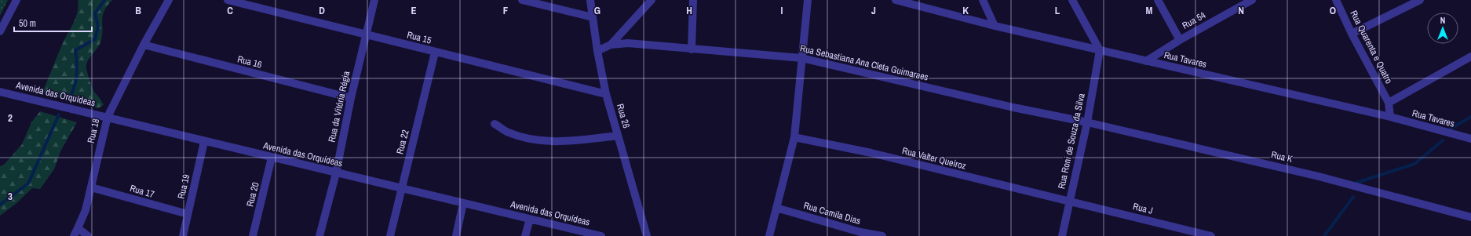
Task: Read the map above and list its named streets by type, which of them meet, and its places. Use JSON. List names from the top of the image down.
{
  "streets": {
    "street": [
      "Rua 54",
      "Rua 15",
      "Rua Quarenta e Quatro",
      "Rua Tavares",
      "Rua 16",
      "Rua Sebastiana Ana Cleta Guimaraes",
      "Avenida das Orquídeas",
      "Rua da Vitória Régia",
      "Rua 26",
      "Rua 18",
      "Rua Roni de Souza da Silva",
      "Rua 22",
      "Rua K",
      "Rua Valter Queiroz",
      "Rua 19",
      "Rua 17",
      "Rua 20",
      "Rua J",
      "Rua Camila Dias"
    ]
  },
  "crossings": [
    ["Rua 54", "Rua Tavares"],
    ["Rua 15", "Rua da Vitória Régia"],
    ["Rua 15", "Rua 26"],
    ["Rua 15", "Rua 22"],
    ["Rua Tavares", "Rua Roni de Souza da Silva"],
    ["Rua 16", "Rua da Vitória Régia"],
    ["Rua 16", "Rua 18"],
    ["Rua Sebastiana Ana Cleta Guimaraes", "Rua 26"],
    ["Rua Sebastiana Ana Cleta Guimaraes", "Rua Roni de Souza da Silva"],
    ["Rua Sebastiana Ana Cleta Guimaraes", "Rua K"],
    ["Avenida das Orquídeas", "Rua da Vitória Régia"],
    ["Avenida das Orquídeas", "Rua 18"],
    ["Avenida das Orquídeas", "Rua 22"],
    ["Avenida das Orquídeas", "Rua 19"],
    ["Avenida das Orquídeas", "Rua 20"],
    ["Rua 18", "Rua 17"],
    ["Rua Roni de Souza da Silva", "Rua K"],
    ["Rua Roni de Souza da Silva", "Rua Valter Queiroz"],
    ["Rua Roni de Souza da Silva", "Rua J"],
    ["Rua Valter Queiroz", "Rua J"],
    ["Rua 19", "Rua 17"]
  ],
  "scale_bar": "50 m",
  "north": "top",
  "grid": {
    "columns": [
      "B",
      "C",
      "D",
      "E",
      "F",
      "G",
      "H",
      "I",
      "J",
      "K",
      "L",
      "M",
      "N",
      "O"
    ],
    "rows": ["2", "3"]
  }
}
